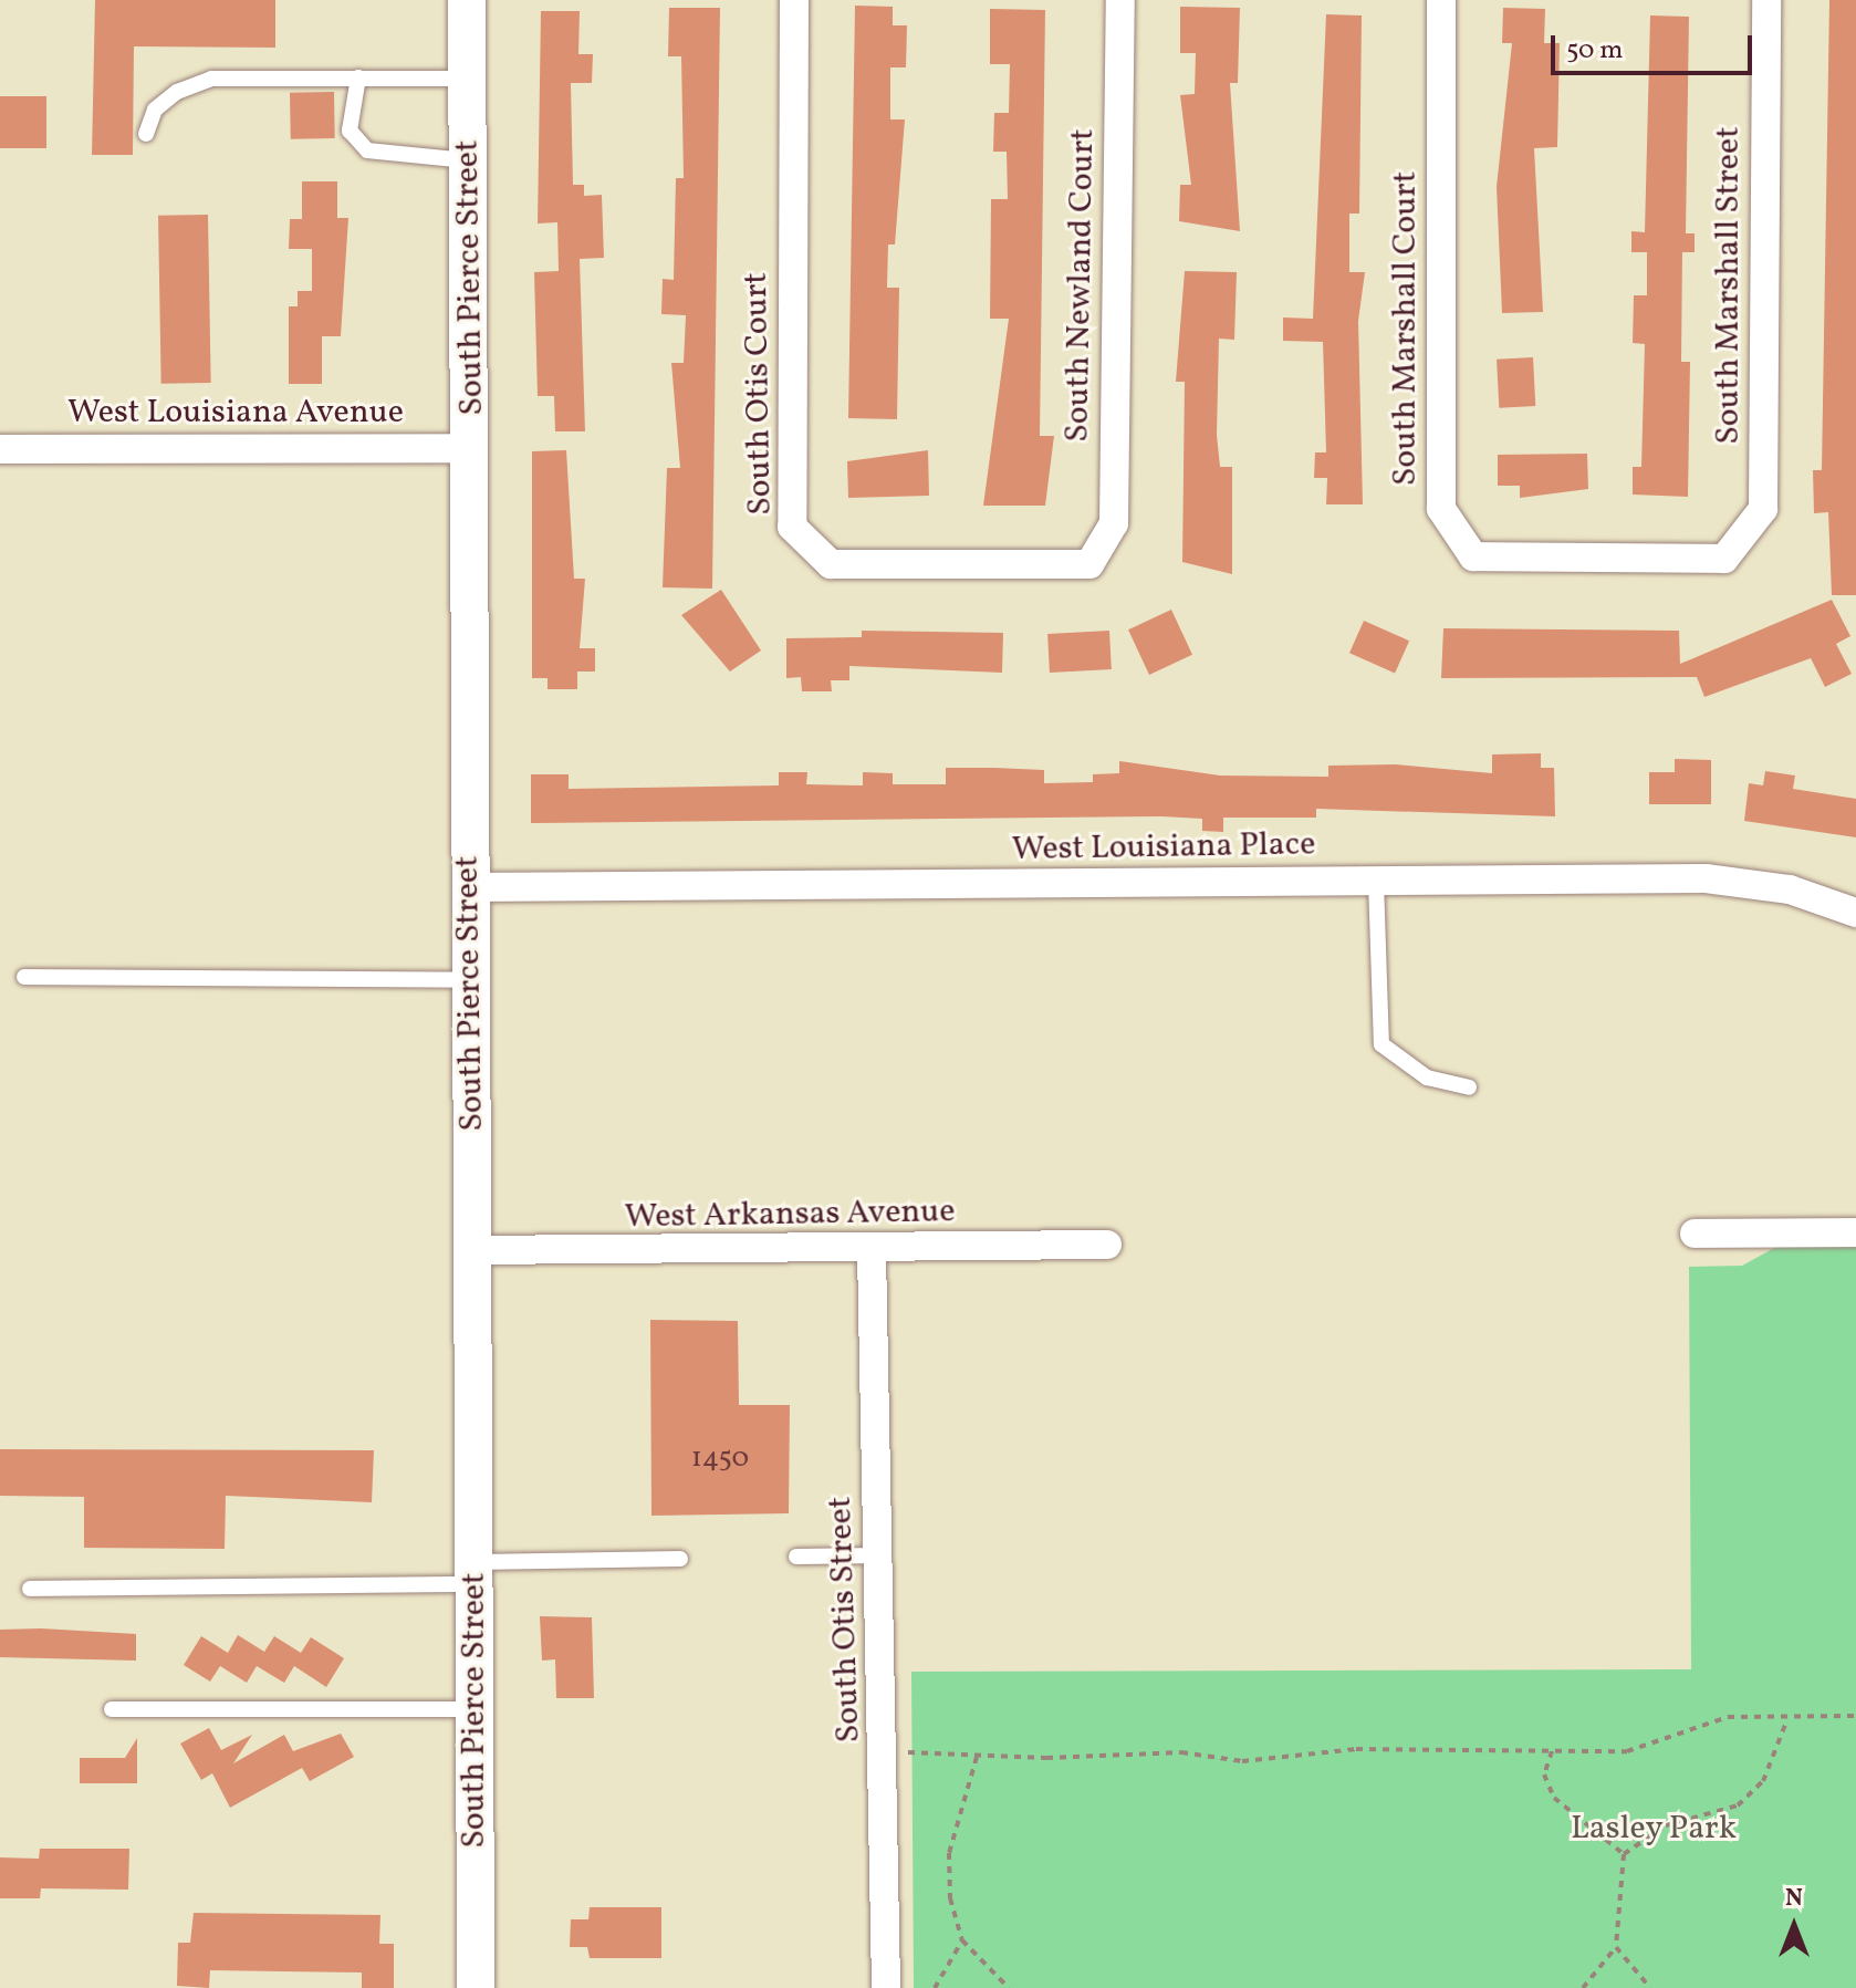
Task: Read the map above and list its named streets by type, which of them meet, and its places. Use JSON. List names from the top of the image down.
{
  "streets": {
    "street": [
      "South Pierce Street",
      "South Newland Court",
      "South Marshall Street",
      "South Marshall Court",
      "South Otis Court",
      "West Louisiana Avenue",
      "West Louisiana Place",
      "West Arkansas Avenue",
      "South Otis Street"
    ]
  },
  "crossings": [
    ["South Pierce Street", "West Louisiana Avenue"],
    ["South Pierce Street", "West Louisiana Place"],
    ["South Pierce Street", "West Arkansas Avenue"],
    ["South Newland Court", "South Otis Court"],
    ["South Marshall Street", "South Marshall Court"],
    ["West Arkansas Avenue", "South Otis Street"]
  ],
  "parks": ["Lasley Park"],
  "house_numbers": ["1450"],
  "scale_bar": "50 m",
  "north": "top"
}
